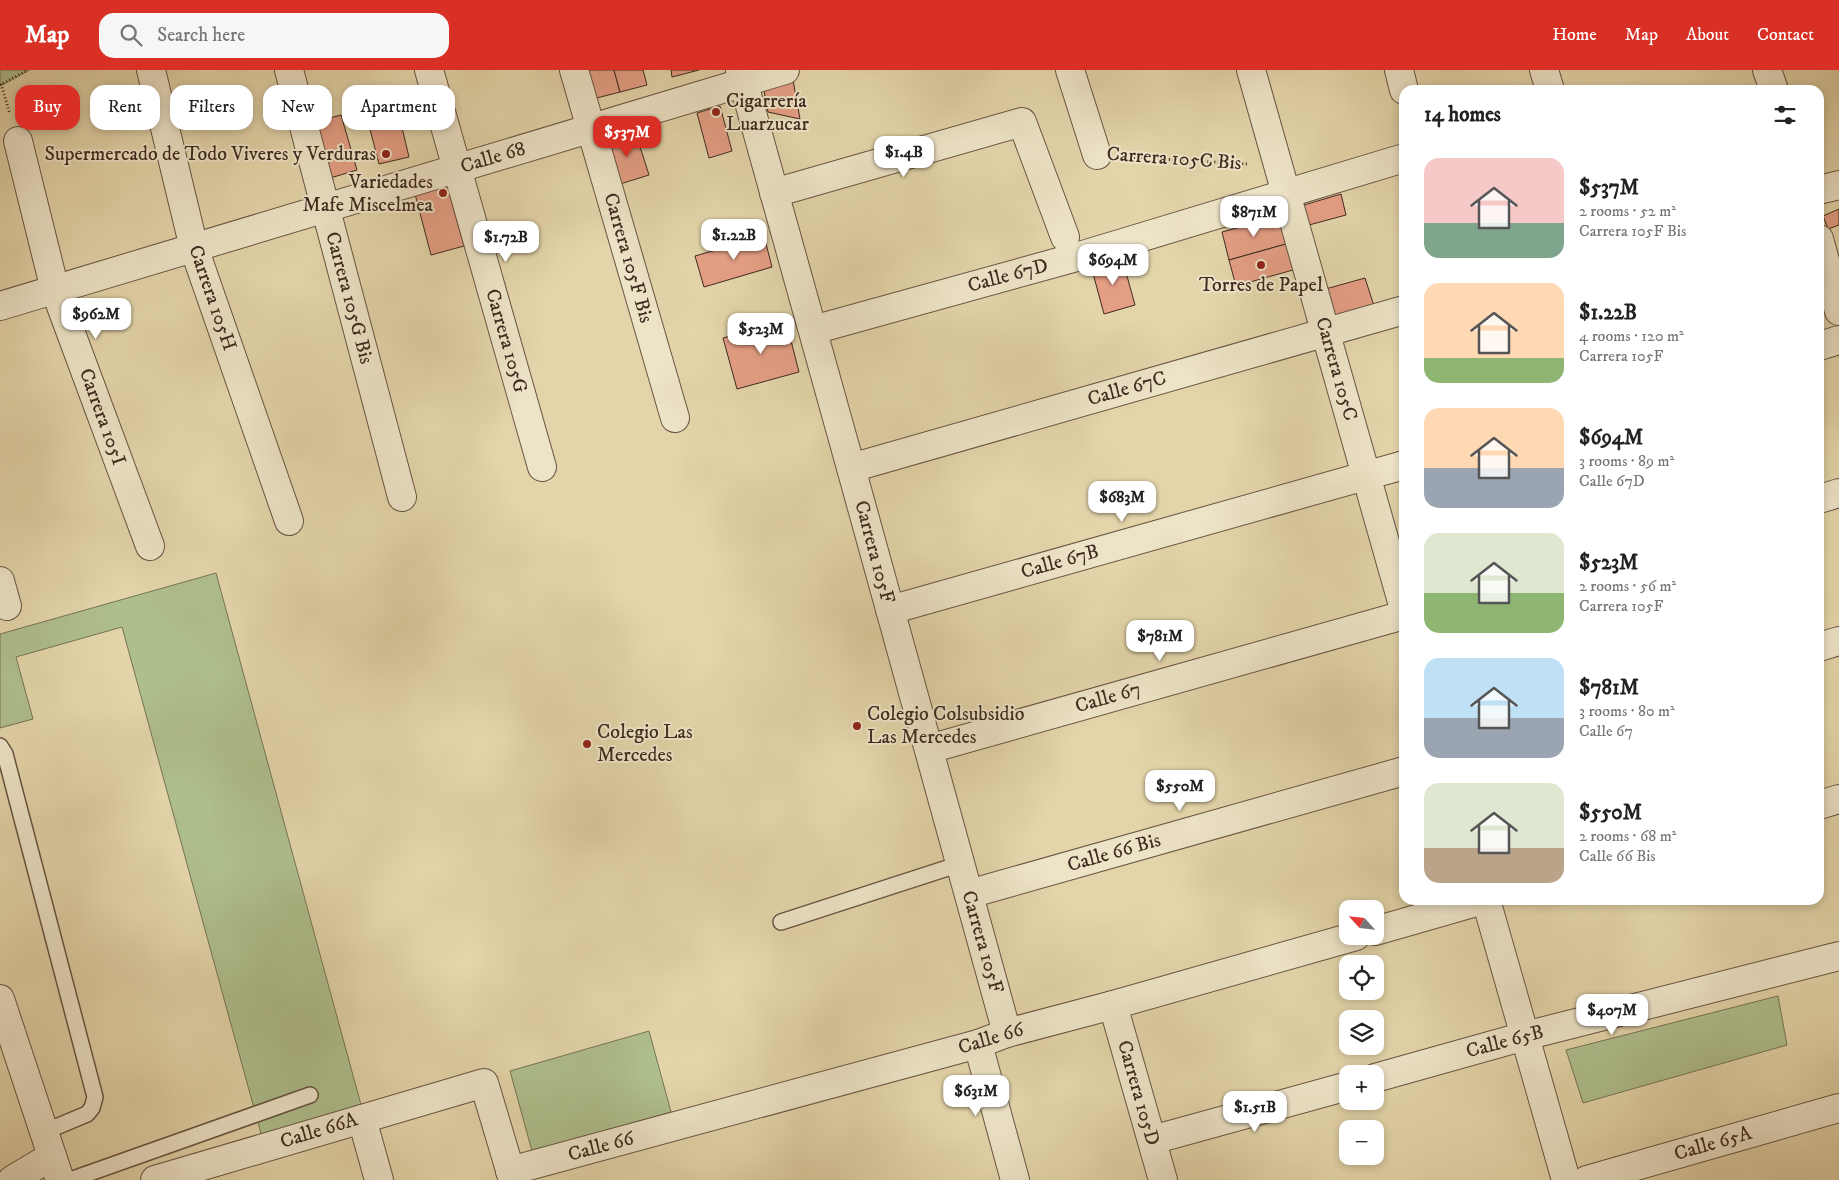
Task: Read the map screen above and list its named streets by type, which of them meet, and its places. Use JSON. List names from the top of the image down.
{
  "streets": {
    "street": [
      "Calle 68",
      "Carrera 105C Bis",
      "Carrera 105F Bis",
      "Calle 67D",
      "Carrera 105H",
      "Carrera 105G Bis",
      "Carrera 105G",
      "Carrera 105C",
      "Calle 67C",
      "Carrera 105I",
      "Carrera 105F",
      "Calle 67B",
      "Calle 67",
      "Calle 66 Bis",
      "Calle 66",
      "Calle 65B",
      "Carrera 105D",
      "Calle 66A",
      "Calle 65A"
    ]
  },
  "crossings": [
    ["Calle 68", "Carrera 105F Bis"],
    ["Calle 68", "Carrera 105H"],
    ["Calle 68", "Carrera 105G Bis"],
    ["Calle 68", "Carrera 105G"],
    ["Calle 68", "Carrera 105I"],
    ["Calle 68", "Carrera 105F"],
    ["Carrera 105C Bis", "Carrera 105C"],
    ["Calle 67D", "Carrera 105C"],
    ["Calle 67D", "Carrera 105F"],
    ["Carrera 105C", "Calle 67C"],
    ["Carrera 105C", "Calle 67B"],
    ["Calle 67C", "Carrera 105F"],
    ["Carrera 105F", "Calle 67B"],
    ["Carrera 105F", "Calle 67"],
    ["Carrera 105F", "Calle 66 Bis"],
    ["Carrera 105F", "Calle 66"],
    ["Calle 66", "Carrera 105D"],
    ["Calle 66", "Calle 66A"]
  ],
  "places": [
    "Cigarrería Luarzucar",
    "Supermercado de Todo Viveres y Verduras",
    "Variedades Mafe Miscelmea",
    "Torres de Papel",
    "Colegio Colsubsidio Las Mercedes",
    "Colegio Las Mercedes"
  ],
  "north": "top left",
  "page": {
    "header": "Map",
    "search": "Search here",
    "nav": [
      "Home",
      "Map",
      "About",
      "Contact"
    ],
    "chip": [
      "Buy",
      "Rent",
      "Filters",
      "New",
      "Apartment"
    ],
    "heading": "14 homes",
    "price": [
      "$537M",
      "$1.4B",
      "$871M",
      "$1.22B",
      "$1.72B",
      "$694M",
      "$962M",
      "$523M",
      "$683M",
      "$781M",
      "$550M",
      "$407M",
      "$631M",
      "$1.51B"
    ],
    "list": [
      {
        "name": "$537M",
        "note": "2 rooms · 52 m² · Carrera 105F Bis"
      },
      {
        "name": "$1.22B",
        "note": "4 rooms · 120 m² · Carrera 105F"
      },
      {
        "name": "$694M",
        "note": "3 rooms · 89 m² · Calle 67D"
      },
      {
        "name": "$523M",
        "note": "2 rooms · 56 m² · Carrera 105F"
      },
      {
        "name": "$781M",
        "note": "3 rooms · 80 m² · Calle 67"
      },
      {
        "name": "$550M",
        "note": "2 rooms · 68 m² · Calle 66 Bis"
      }
    ],
    "map_buttons": ["+", "−"]
  }
}
